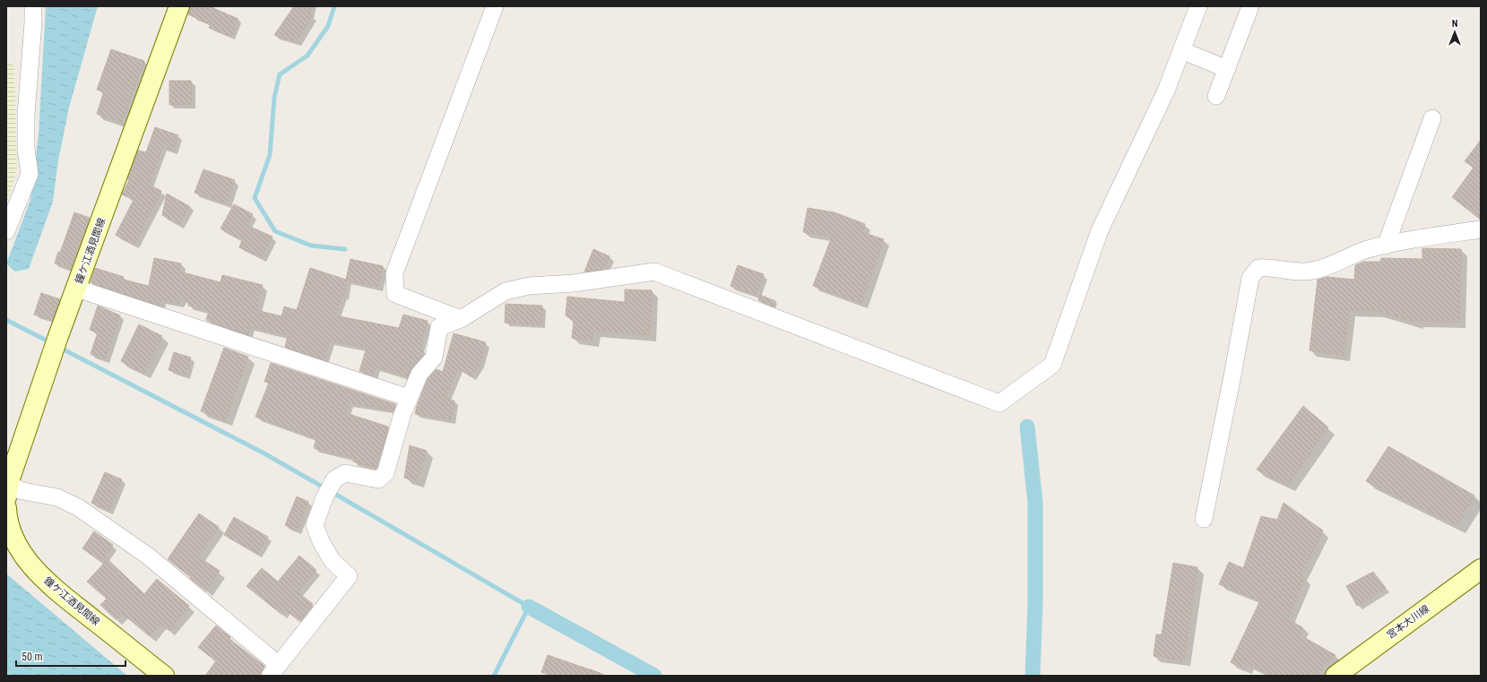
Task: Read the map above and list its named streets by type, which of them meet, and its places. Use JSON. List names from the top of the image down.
{
  "streets": {
    "main road": ["鐘ケ江酒見間線", "宮本大川線"]
  },
  "scale_bar": "50 m",
  "north": "top"
}
